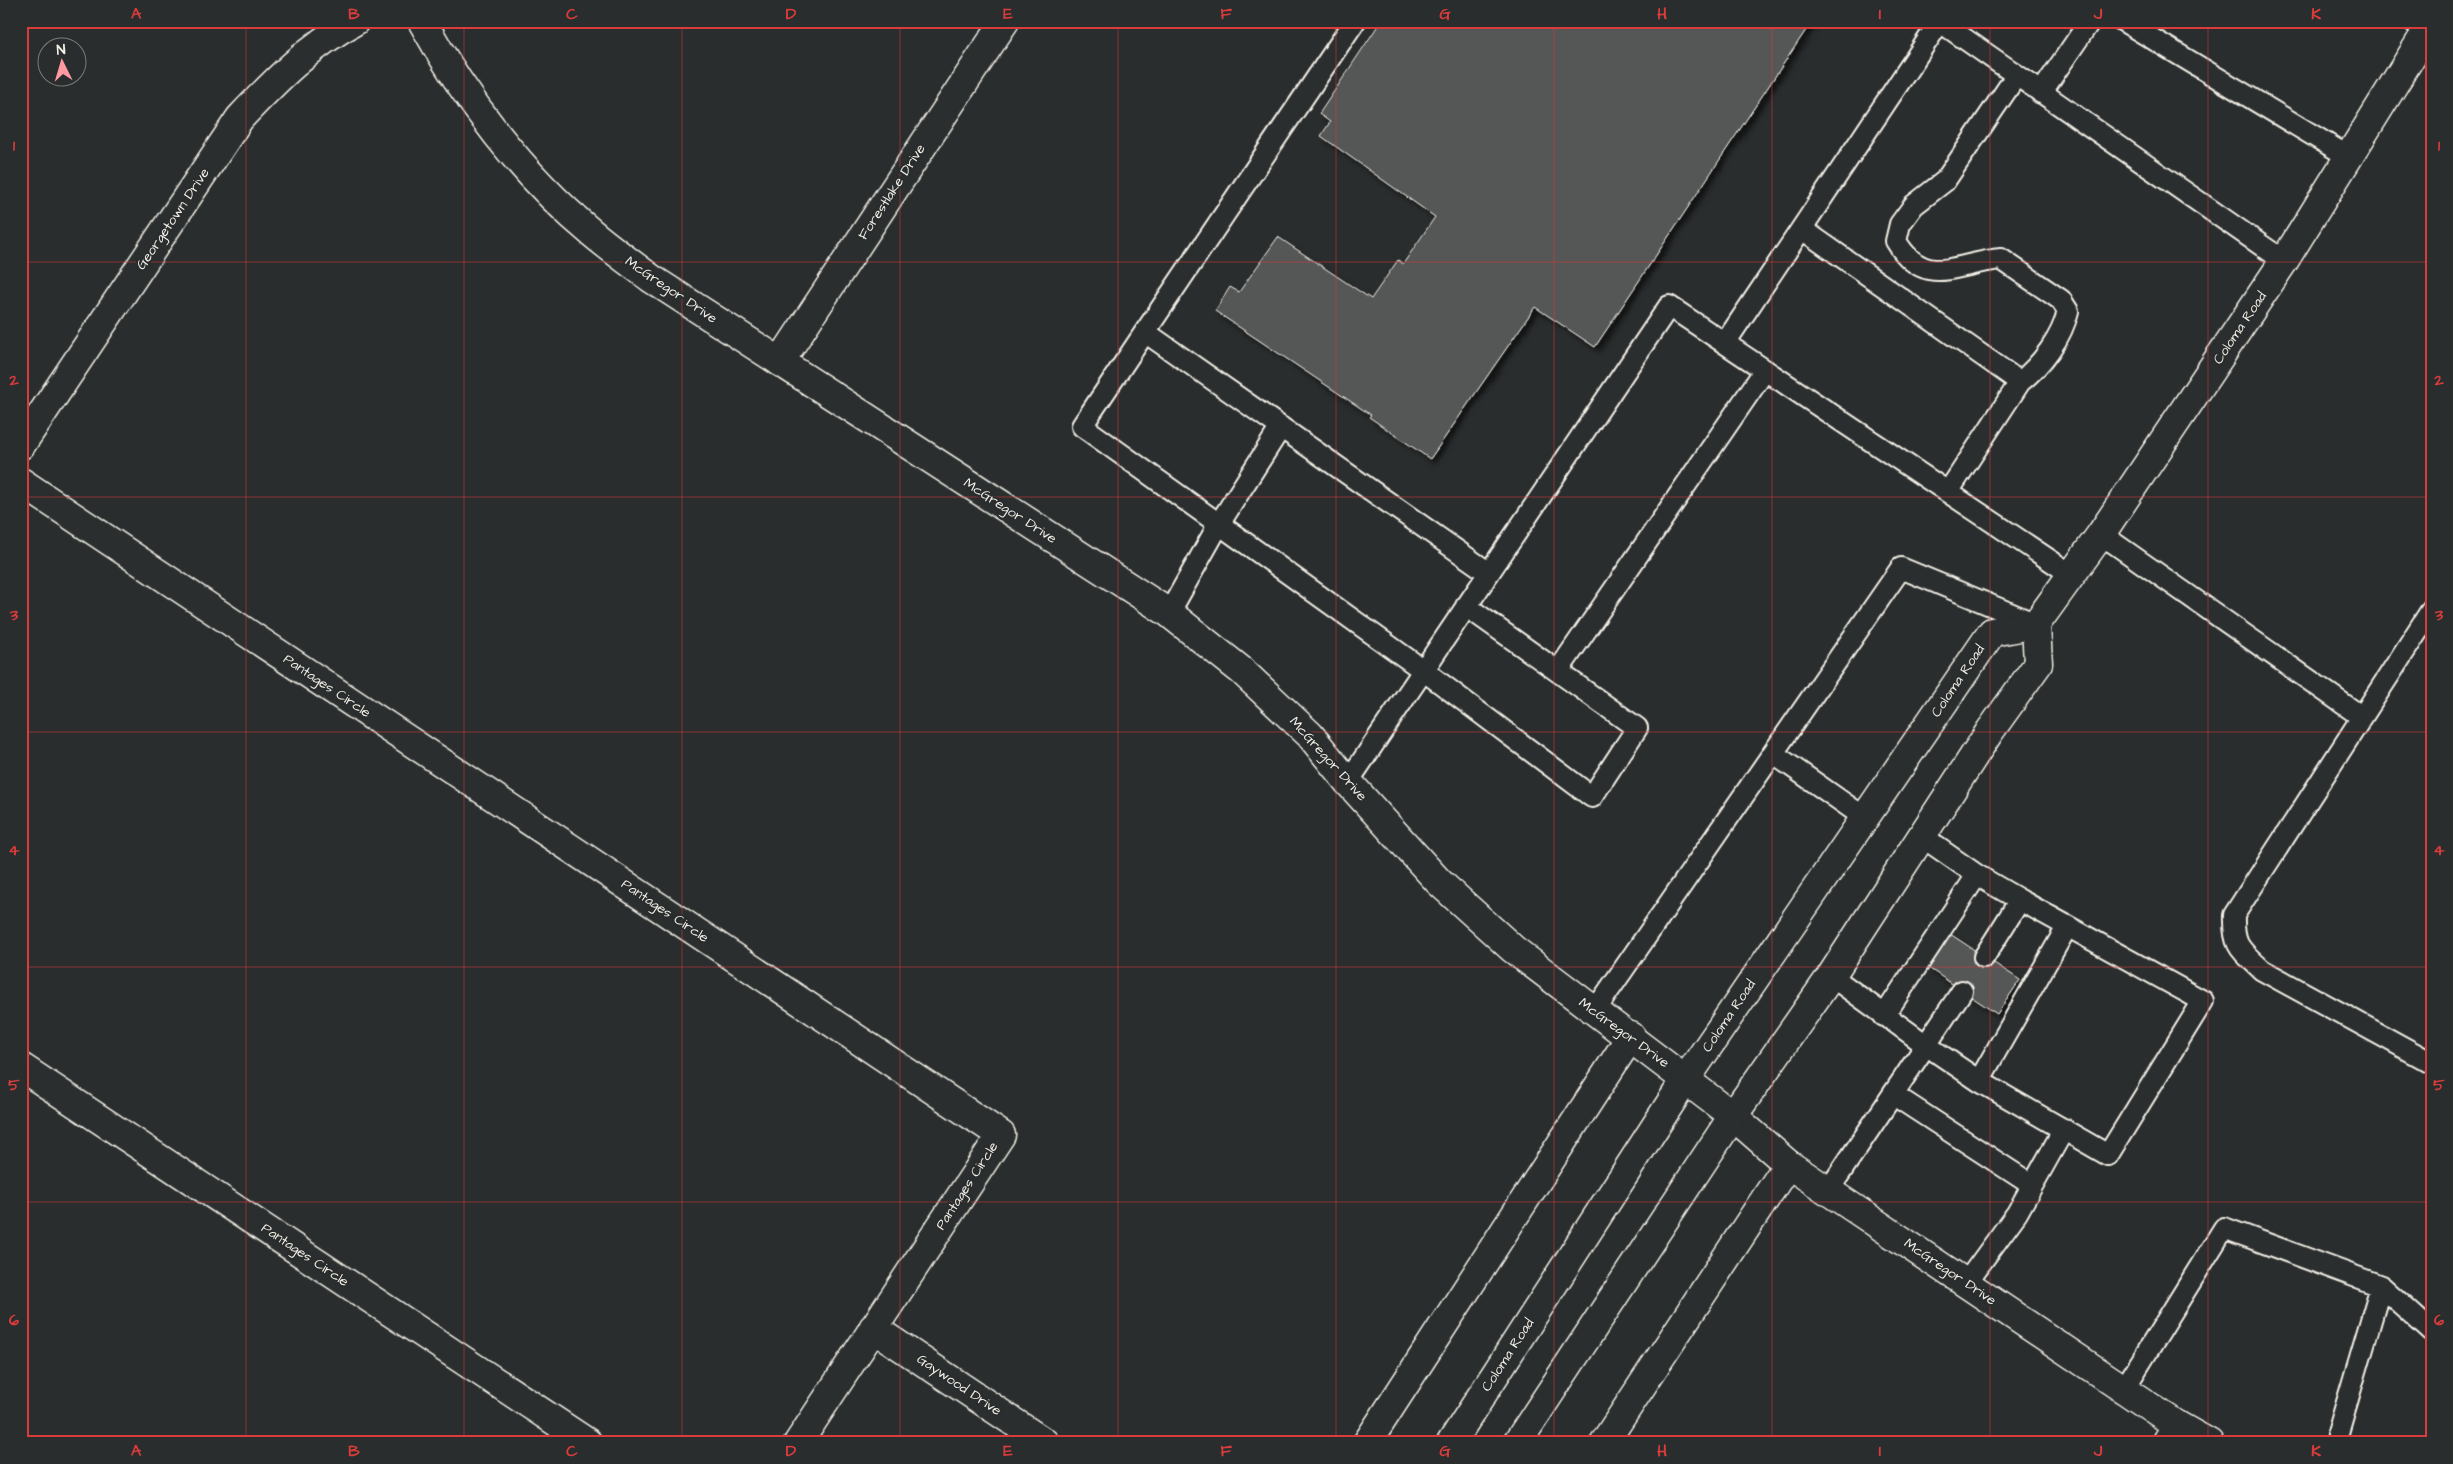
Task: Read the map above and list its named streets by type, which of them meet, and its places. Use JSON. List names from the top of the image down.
{
  "streets": {
    "street": [
      "Forestlake Drive",
      "Georgetown Drive",
      "McGregor Drive",
      "Coloma Road",
      "Pantages Circle",
      "Gaywood Drive"
    ]
  },
  "crossings": [
    ["Forestlake Drive", "McGregor Drive"],
    ["McGregor Drive", "Coloma Road"],
    ["Pantages Circle", "Gaywood Drive"]
  ],
  "north": "top",
  "grid": {
    "columns": [
      "A",
      "B",
      "C",
      "D",
      "E",
      "F",
      "G",
      "H",
      "I",
      "J",
      "K"
    ],
    "rows": [
      "1",
      "2",
      "3",
      "4",
      "5",
      "6"
    ]
  }
}
